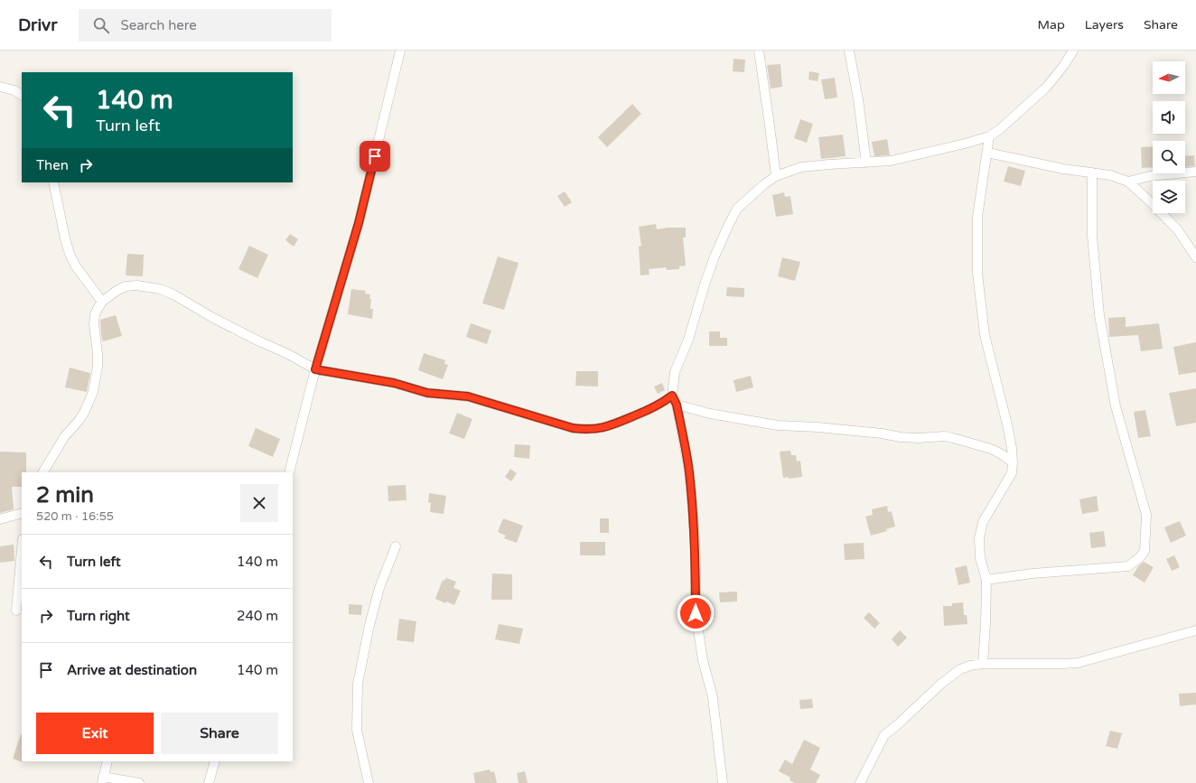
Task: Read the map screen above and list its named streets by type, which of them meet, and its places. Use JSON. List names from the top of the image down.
{
  "north": "left",
  "page": {
    "header": "Drivr",
    "search": "Search here",
    "nav": ["Map", "Layers", "Share"],
    "turn": ["140 m", "Turn left"],
    "then": "Then",
    "heading": ["2 min", "520 m · 16:55"],
    "list": [
      {
        "name": "Turn left",
        "value": "140 m"
      },
      {
        "name": "Turn right",
        "value": "240 m"
      },
      {
        "name": "Arrive at destination",
        "value": "140 m"
      }
    ],
    "buttons": ["Exit", "Share"]
  }
}
